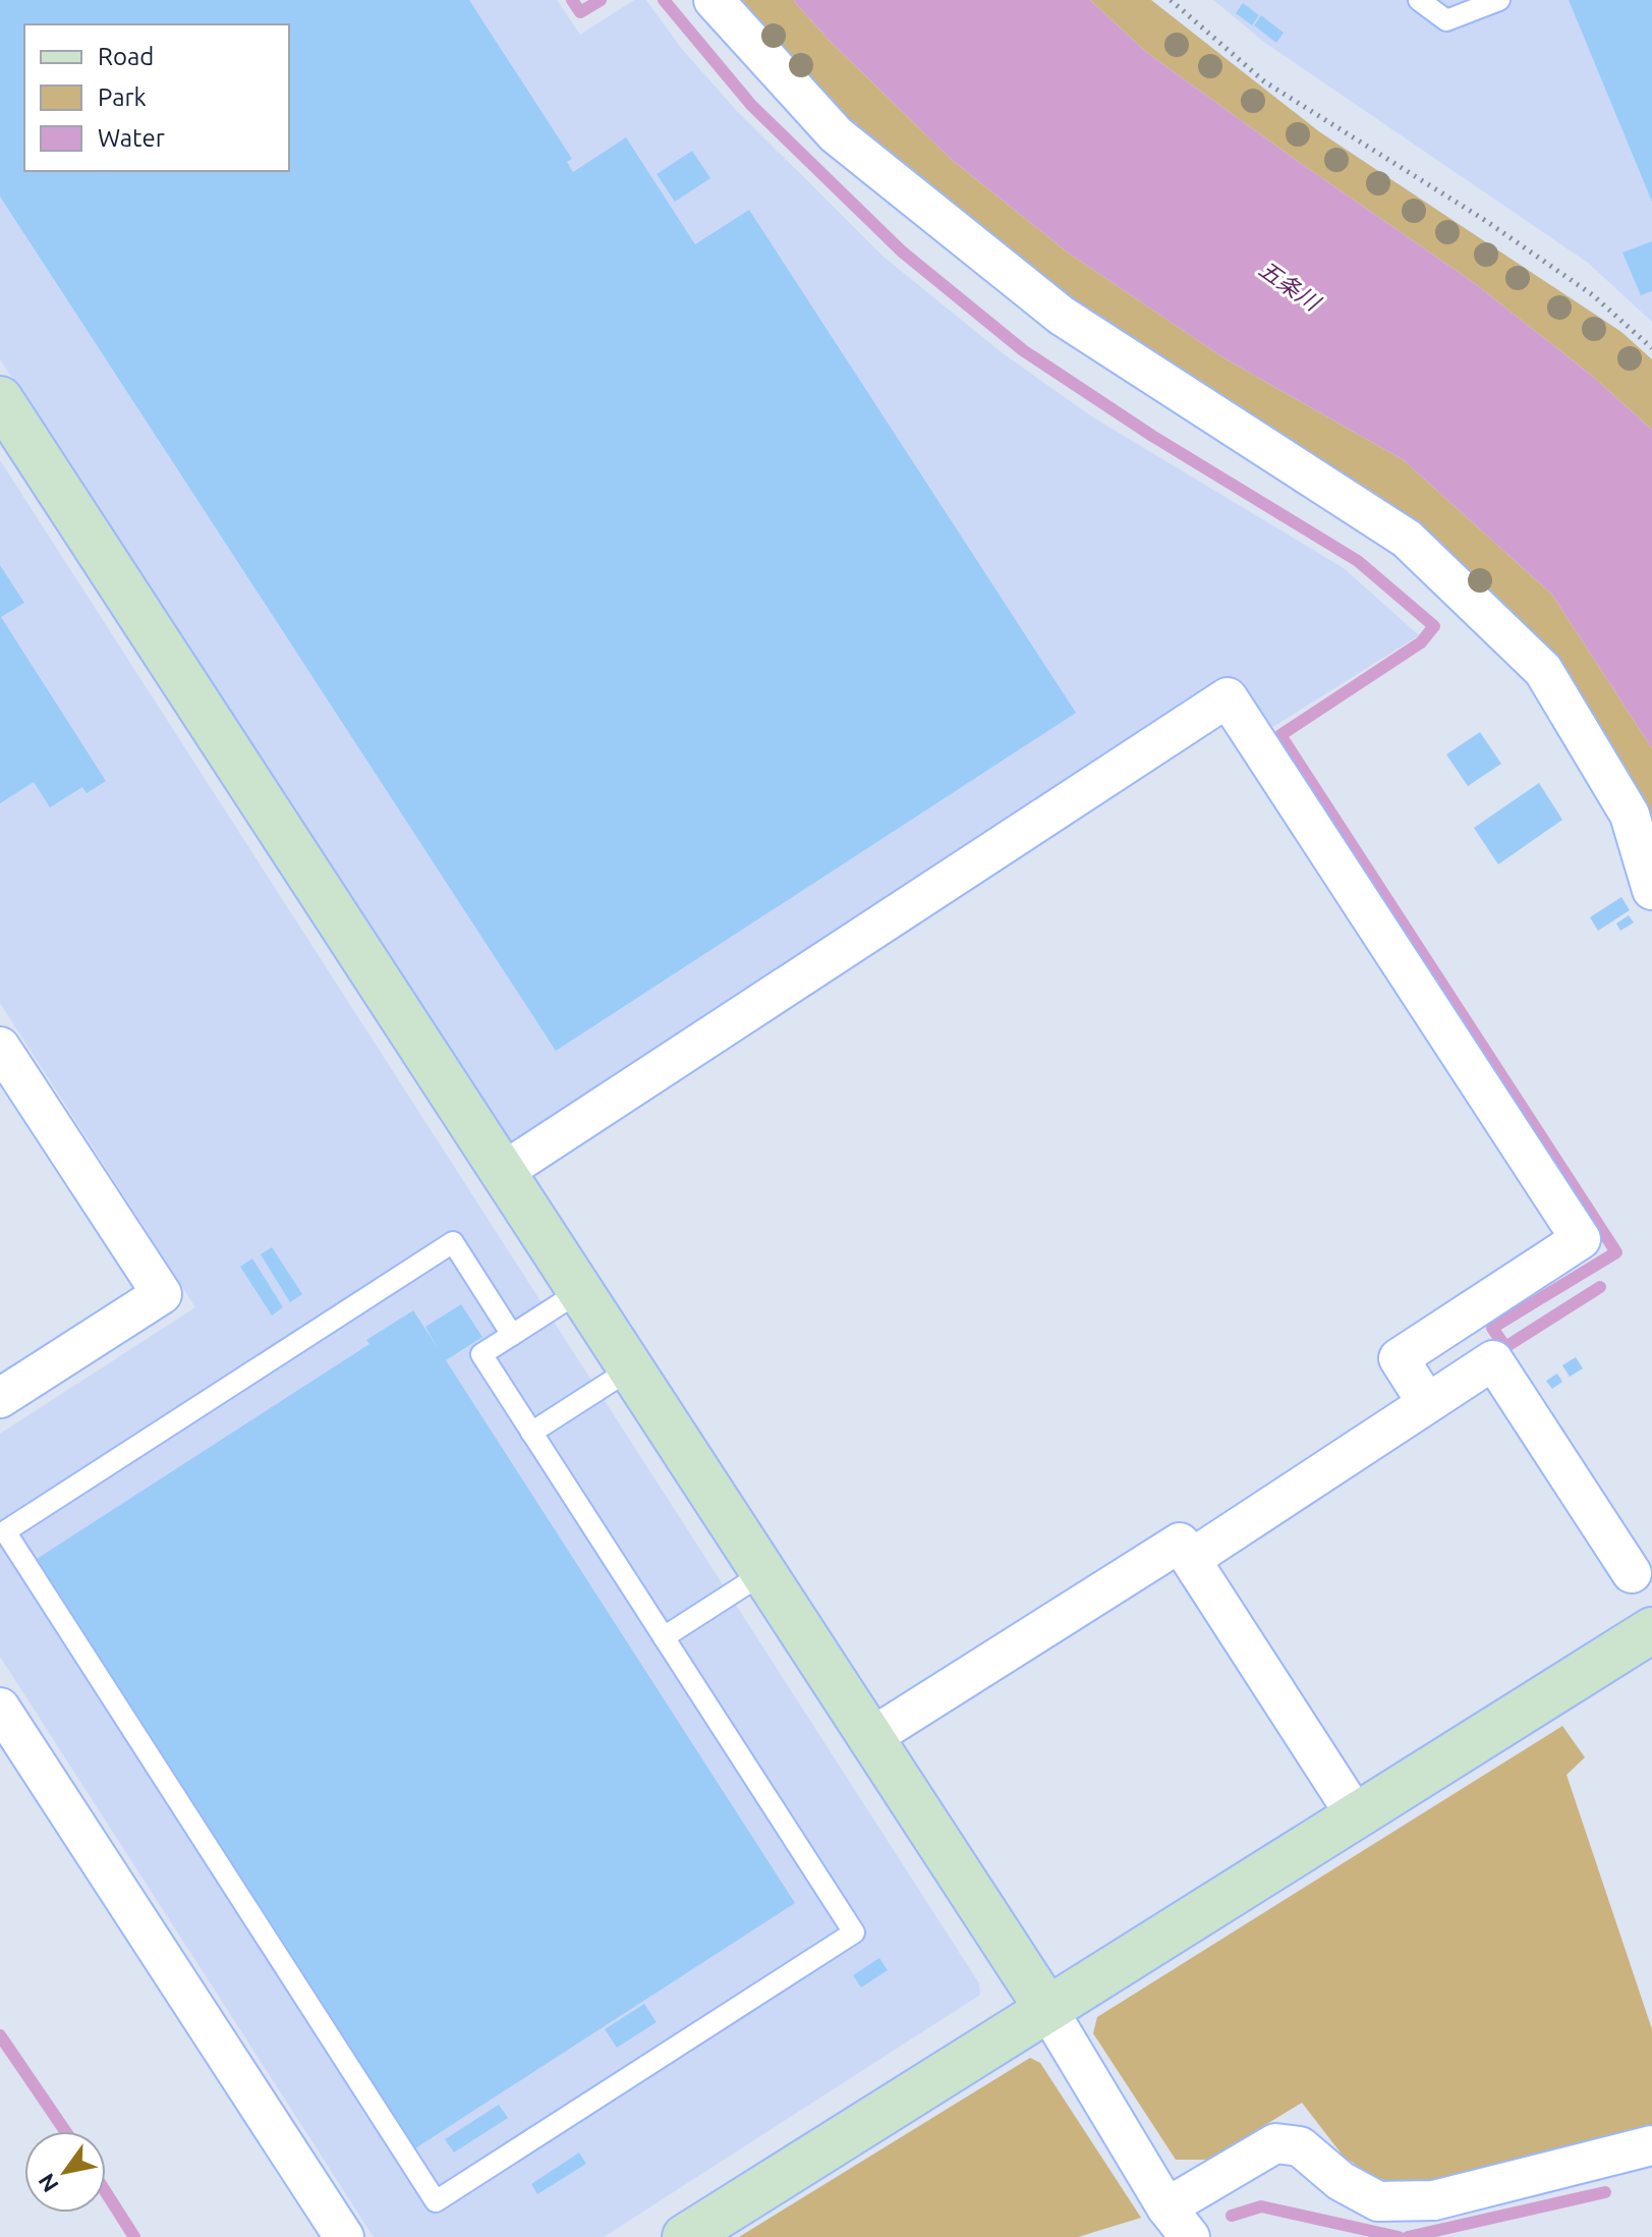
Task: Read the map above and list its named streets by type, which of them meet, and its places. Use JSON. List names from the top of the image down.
{
  "water": ["五条川"],
  "legend": ["Road", "Park", "Water"],
  "north": "bottom left"
}
